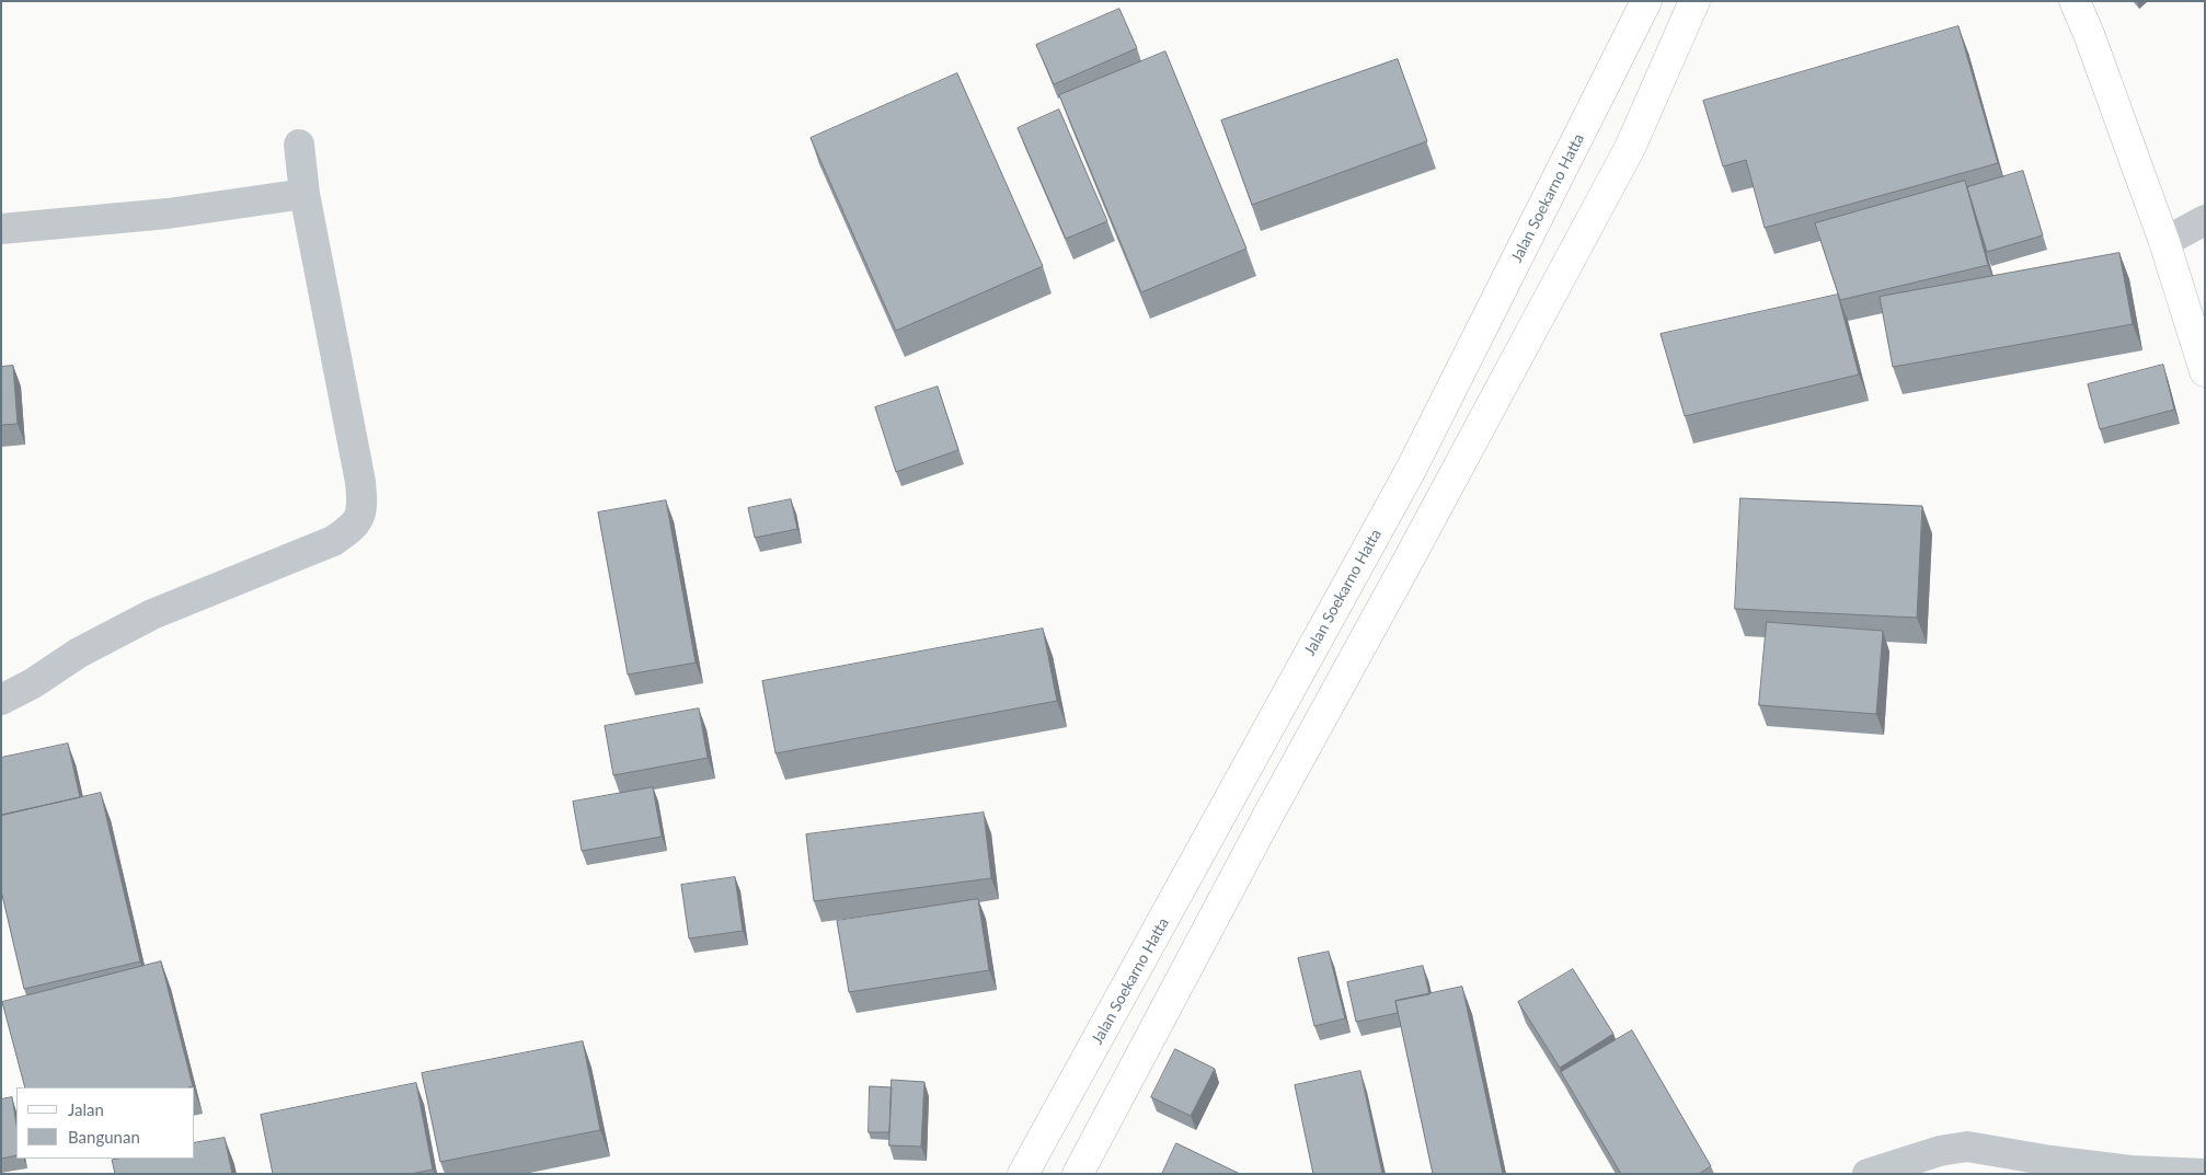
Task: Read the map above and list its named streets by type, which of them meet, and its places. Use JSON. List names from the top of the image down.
{
  "streets": {
    "main road": ["Jalan Soekarno Hatta"]
  },
  "legend": ["Jalan", "Bangunan"]
}
